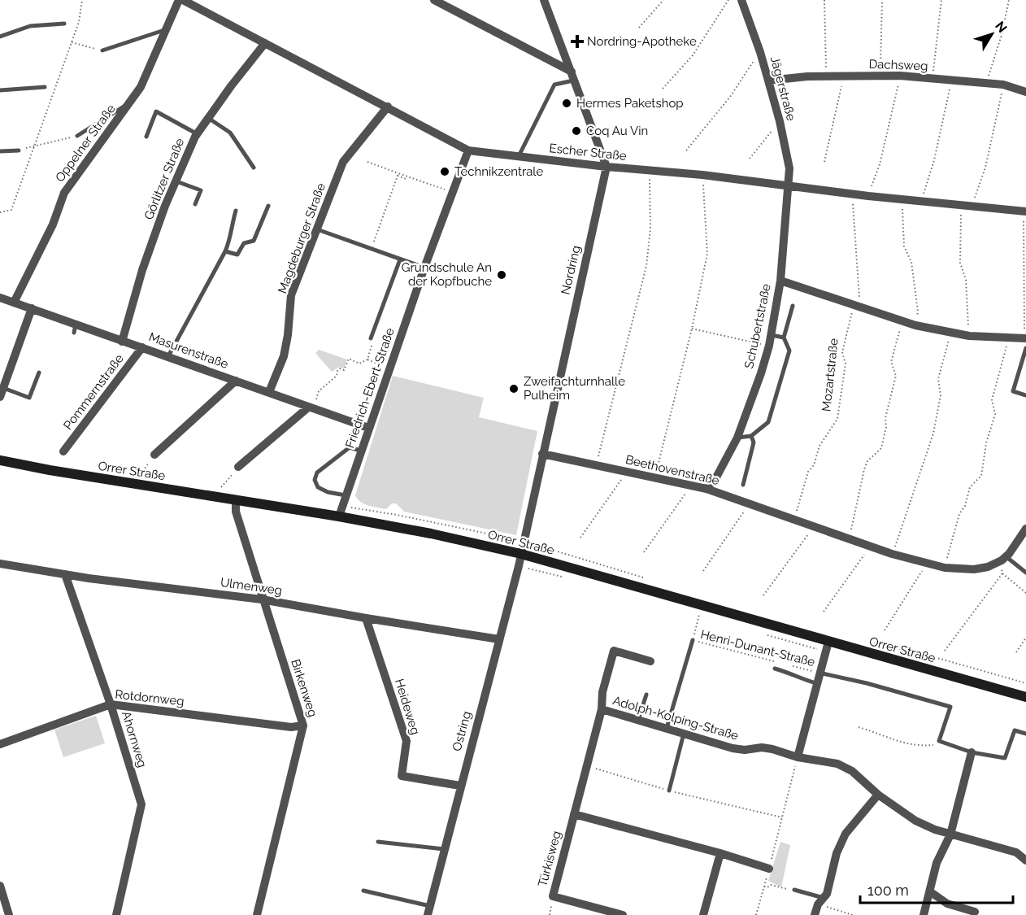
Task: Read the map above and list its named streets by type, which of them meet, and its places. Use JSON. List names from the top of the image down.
{
  "streets": {
    "street": [
      "Dachsweg",
      "Jägerstraße",
      "Oppelner Straße",
      "Escher Straße",
      "Görlitzer Straße",
      "Magdeburger Straße",
      "Nordring",
      "Schubertstraße",
      "Masurenstraße",
      "Friedrich-Ebert-Straße",
      "Pommernstraße",
      "Beethovenstraße",
      "Orrer Straße",
      "Ulmenweg",
      "Birkenweg",
      "Rotdornweg",
      "Heideweg",
      "Adolph-Kolping-Straße",
      "Ostring",
      "Ahornweg",
      "Türkisweg"
    ],
    "path": ["Mozartstraße", "Henri-Dunant-Straße"]
  },
  "crossings": [
    ["Dachsweg", "Jägerstraße"],
    ["Jägerstraße", "Escher Straße"],
    ["Jägerstraße", "Schubertstraße"],
    ["Oppelner Straße", "Masurenstraße"],
    ["Escher Straße", "Görlitzer Straße"],
    ["Escher Straße", "Magdeburger Straße"],
    ["Escher Straße", "Nordring"],
    ["Escher Straße", "Schubertstraße"],
    ["Escher Straße", "Mozartstraße"],
    ["Escher Straße", "Friedrich-Ebert-Straße"],
    ["Görlitzer Straße", "Masurenstraße"],
    ["Magdeburger Straße", "Masurenstraße"],
    ["Nordring", "Beethovenstraße"],
    ["Nordring", "Orrer Straße"],
    ["Nordring", "Ostring"],
    ["Schubertstraße", "Beethovenstraße"],
    ["Masurenstraße", "Friedrich-Ebert-Straße"],
    ["Masurenstraße", "Pommernstraße"],
    ["Mozartstraße", "Beethovenstraße"],
    ["Friedrich-Ebert-Straße", "Orrer Straße"],
    ["Orrer Straße", "Birkenweg"],
    ["Orrer Straße", "Ostring"],
    ["Ulmenweg", "Birkenweg"],
    ["Ulmenweg", "Heideweg"],
    ["Ulmenweg", "Ostring"],
    ["Ulmenweg", "Ahornweg"],
    ["Birkenweg", "Rotdornweg"],
    ["Rotdornweg", "Ahornweg"],
    ["Heideweg", "Ostring"],
    ["Adolph-Kolping-Straße", "Türkisweg"]
  ],
  "places": {
    "health": ["Nordring-Apotheke"],
    "other": [
      "Hermes Paketshop",
      "Coq Au Vin",
      "Technikzentrale",
      "Grundschule An der Kopfbuche",
      "Zweifachturnhalle Pulheim"
    ]
  },
  "scale_bar": "100 m",
  "north": "top right"
}
